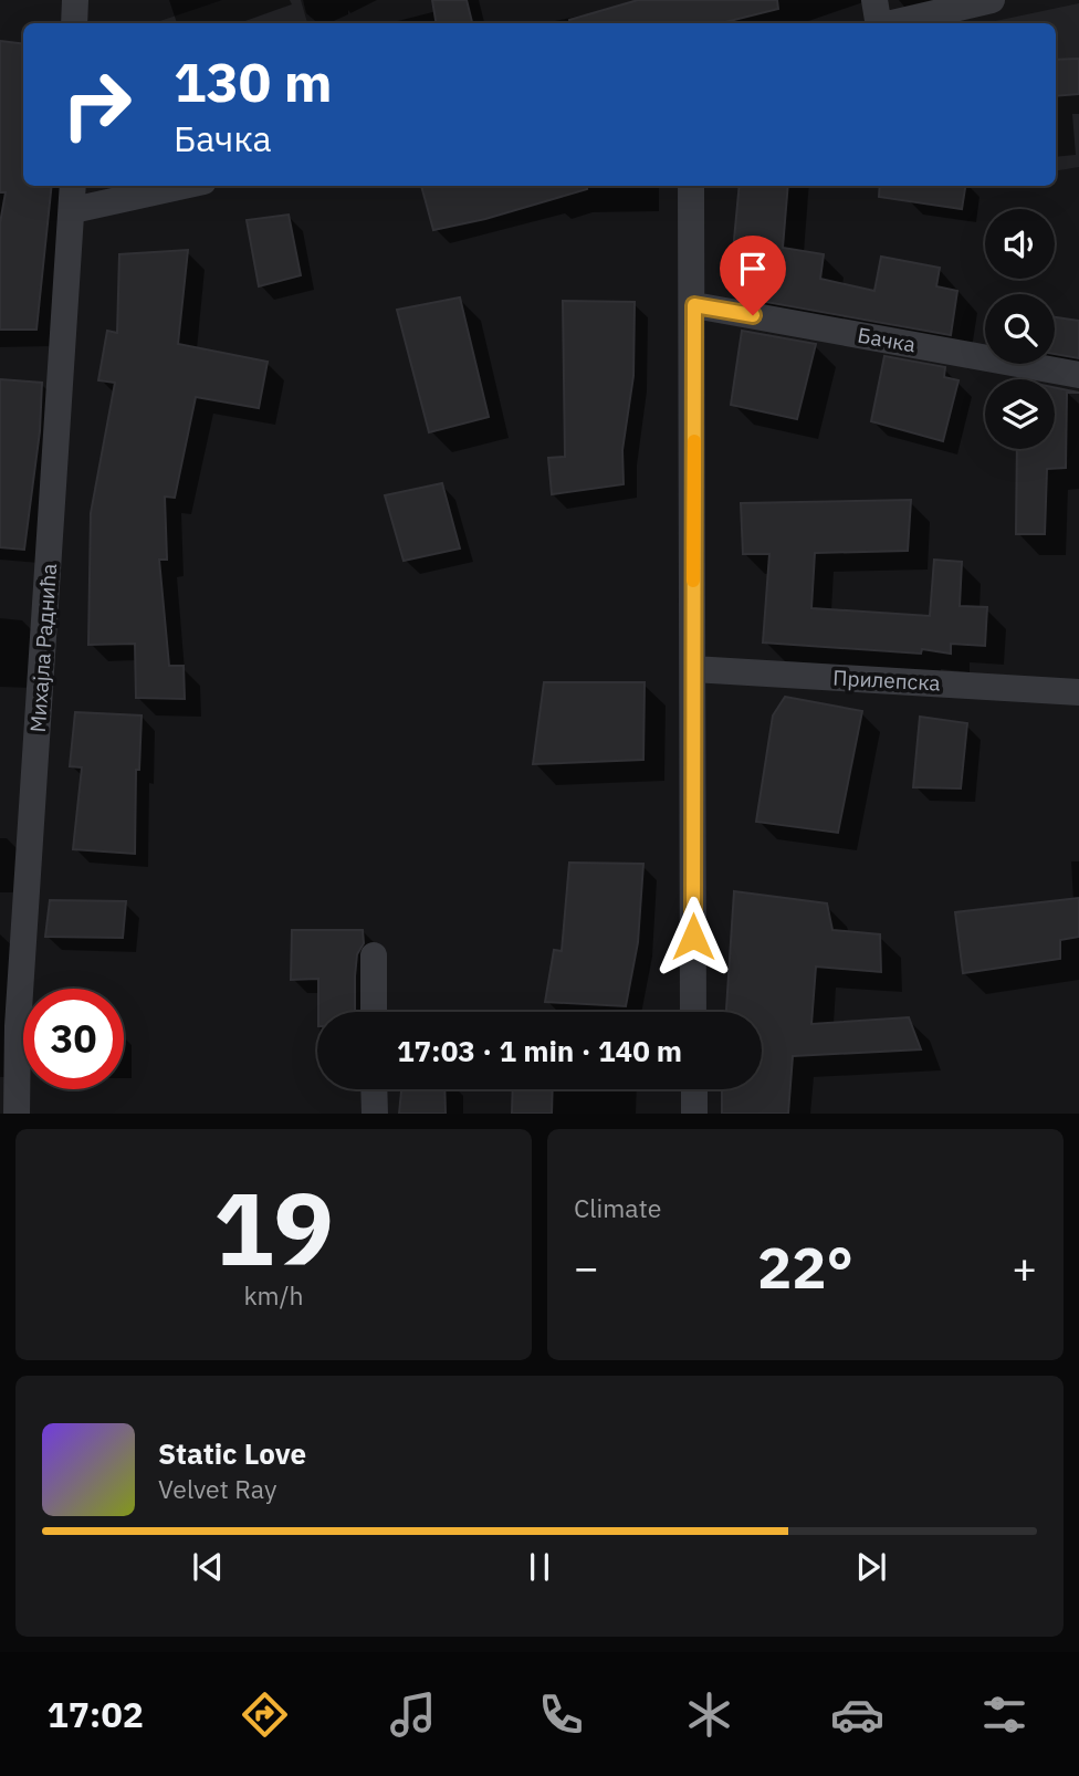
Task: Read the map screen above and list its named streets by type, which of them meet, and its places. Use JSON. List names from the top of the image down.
{
  "streets": {
    "street": ["Бачка", "Михајла Раднића", "Прилепска"]
  },
  "page": {
    "turn": ["130 m", "Бачка"],
    "limit": "30",
    "trip": "17:03 · 1 min · 140 m",
    "tile": [
      ["19", "km/h"],
      "Climate"
    ],
    "heat": ["−", "22°", "+"],
    "song": ["Static Love", "Velvet Ray"],
    "tabs": "17:02"
  }
}
